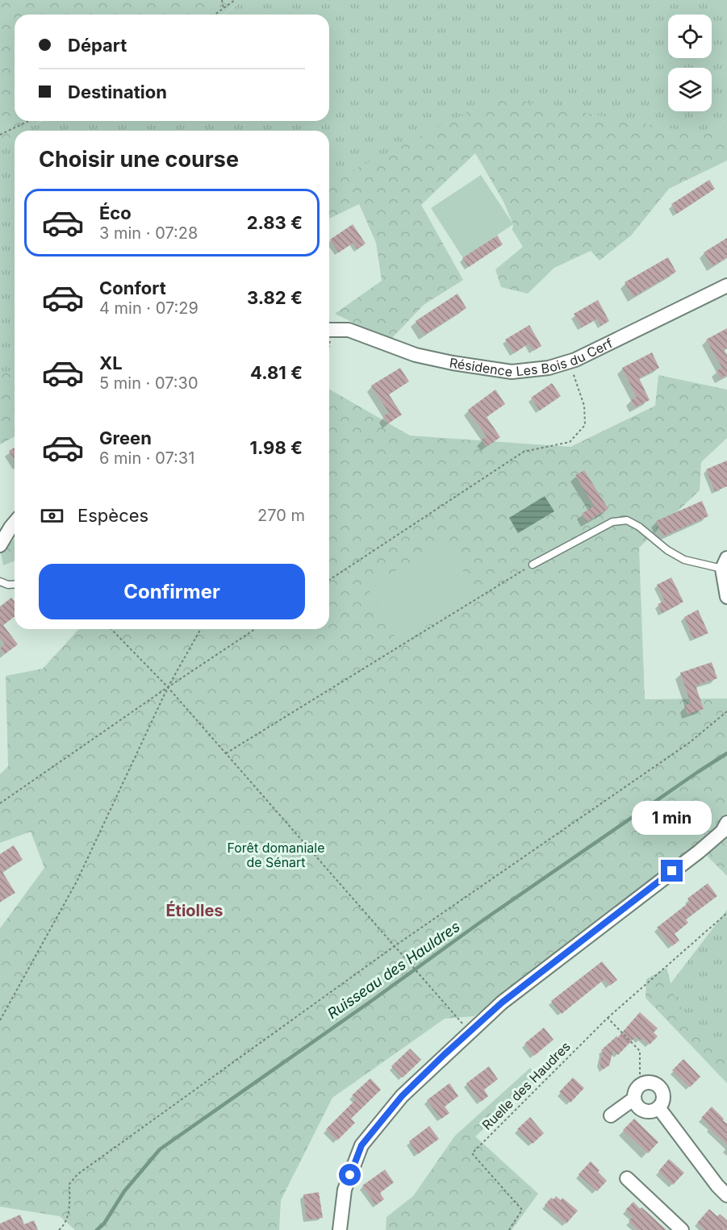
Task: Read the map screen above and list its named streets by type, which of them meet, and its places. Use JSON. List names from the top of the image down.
{
  "streets": {
    "street": ["Résidence Les Bois du Cerf"],
    "path": ["Ruelle des Haudres"]
  },
  "districts": ["Étiolles"],
  "water": ["Ruisseau des Hauldres"],
  "parks": ["Forêt domaniale de Sénart"],
  "page": {
    "banner": ["Départ", "Destination"],
    "heading": "Choisir une course",
    "list": [
      {
        "name": "Éco",
        "note": "3 min · 07:28",
        "value": "2.83 €"
      },
      {
        "name": "Confort",
        "note": "4 min · 07:29",
        "value": "3.82 €"
      },
      {
        "name": "XL",
        "note": "5 min · 07:30",
        "value": "4.81 €"
      },
      {
        "name": "Green",
        "note": "6 min · 07:31",
        "value": "1.98 €"
      }
    ],
    "pay": ["Espèces", "270 m"],
    "buttons": "Confirmer",
    "bubble": "1 min"
  }
}
